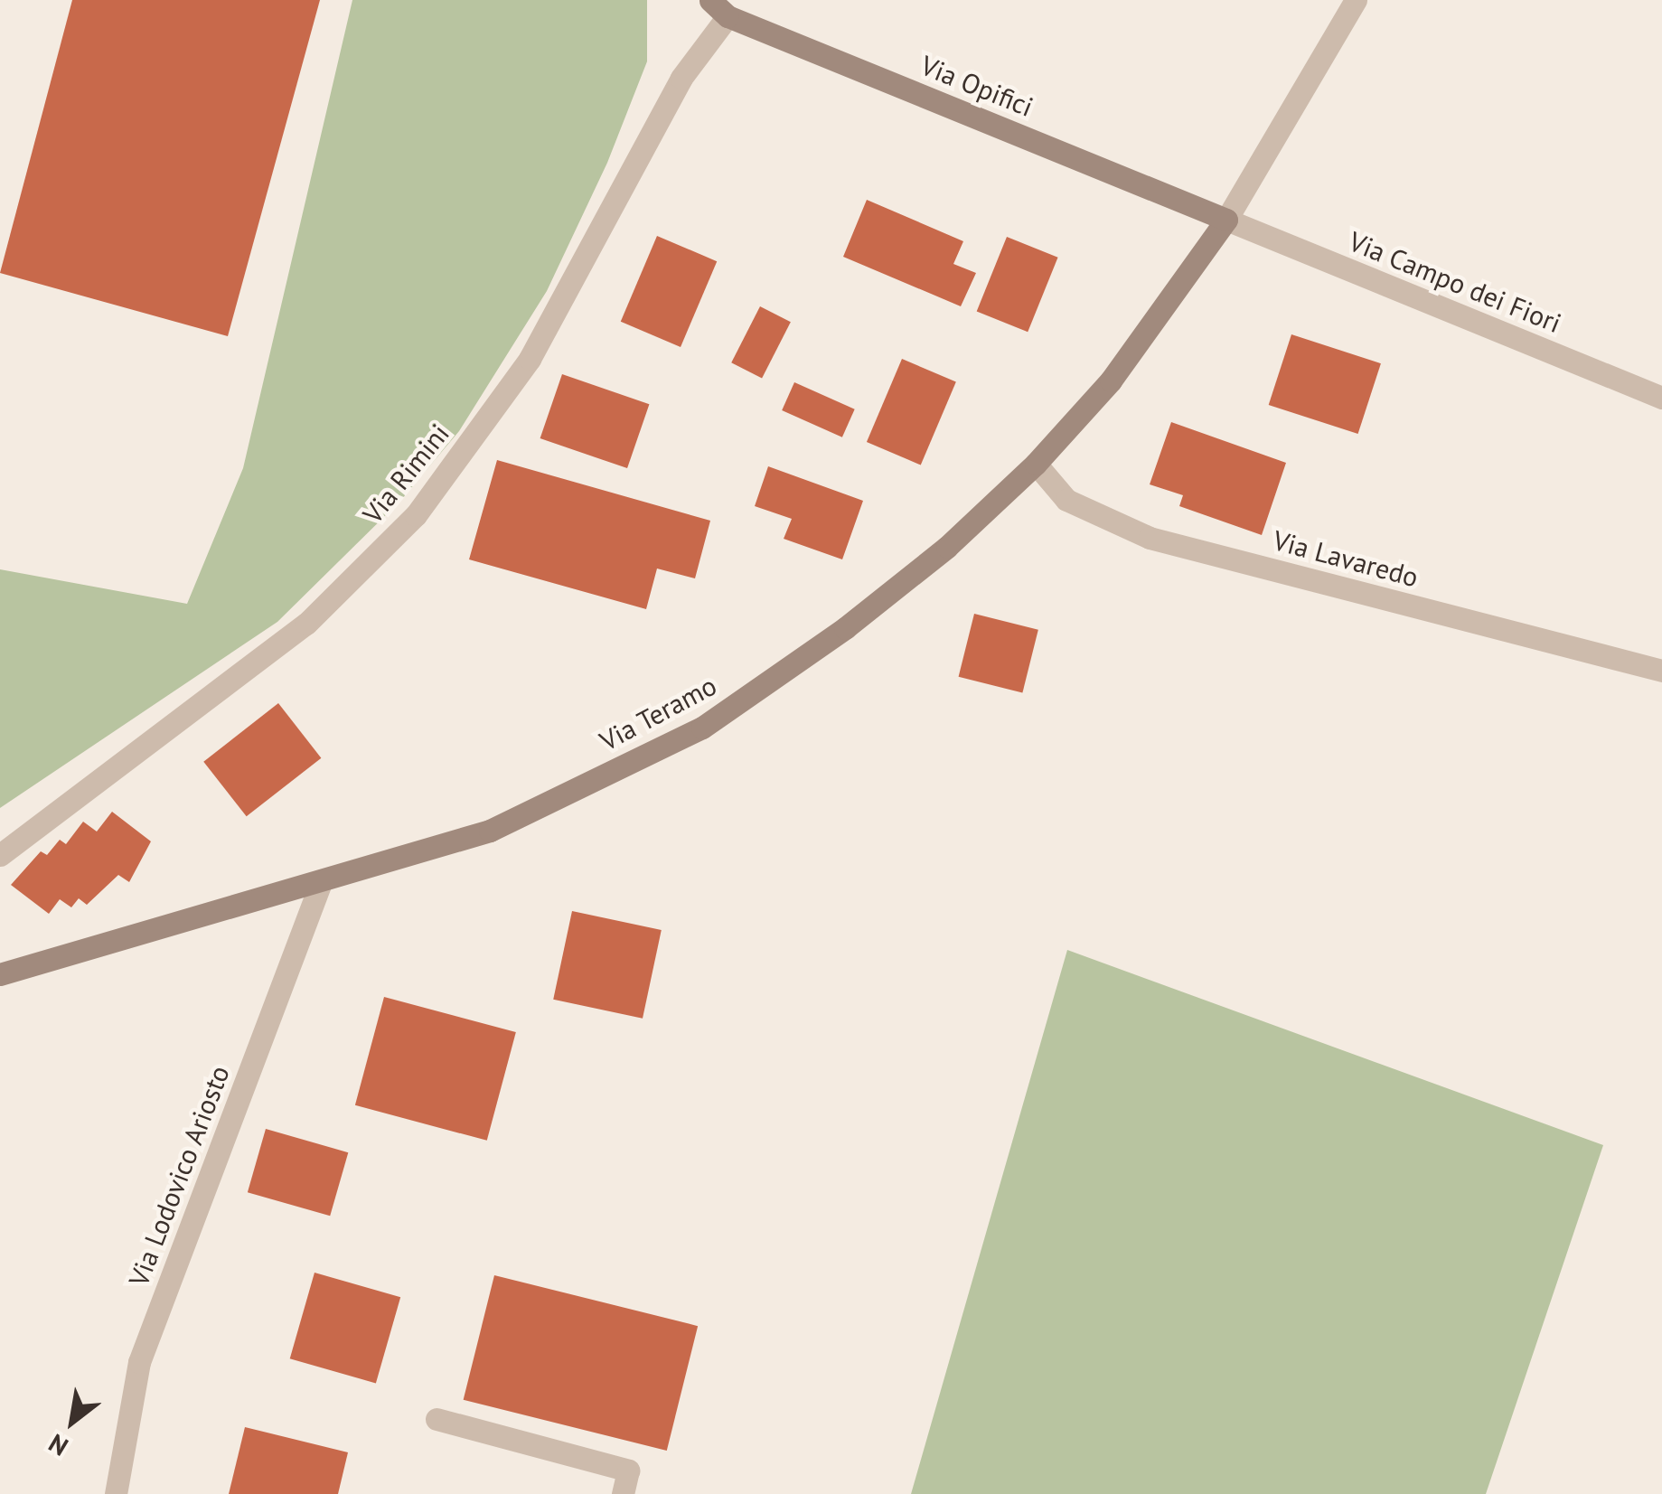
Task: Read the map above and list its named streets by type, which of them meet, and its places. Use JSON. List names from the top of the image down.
{
  "streets": {
    "street": [
      "Via Opifici",
      "Via Campo dei Fiori",
      "Via Rimini",
      "Via Lavaredo",
      "Via Teramo",
      "Via Lodovico Ariosto"
    ]
  },
  "crossings": [
    ["Via Opifici", "Via Campo dei Fiori"],
    ["Via Opifici", "Via Rimini"],
    ["Via Opifici", "Via Teramo"],
    ["Via Campo dei Fiori", "Via Teramo"],
    ["Via Lavaredo", "Via Teramo"],
    ["Via Teramo", "Via Lodovico Ariosto"]
  ],
  "north": "bottom left"
}
